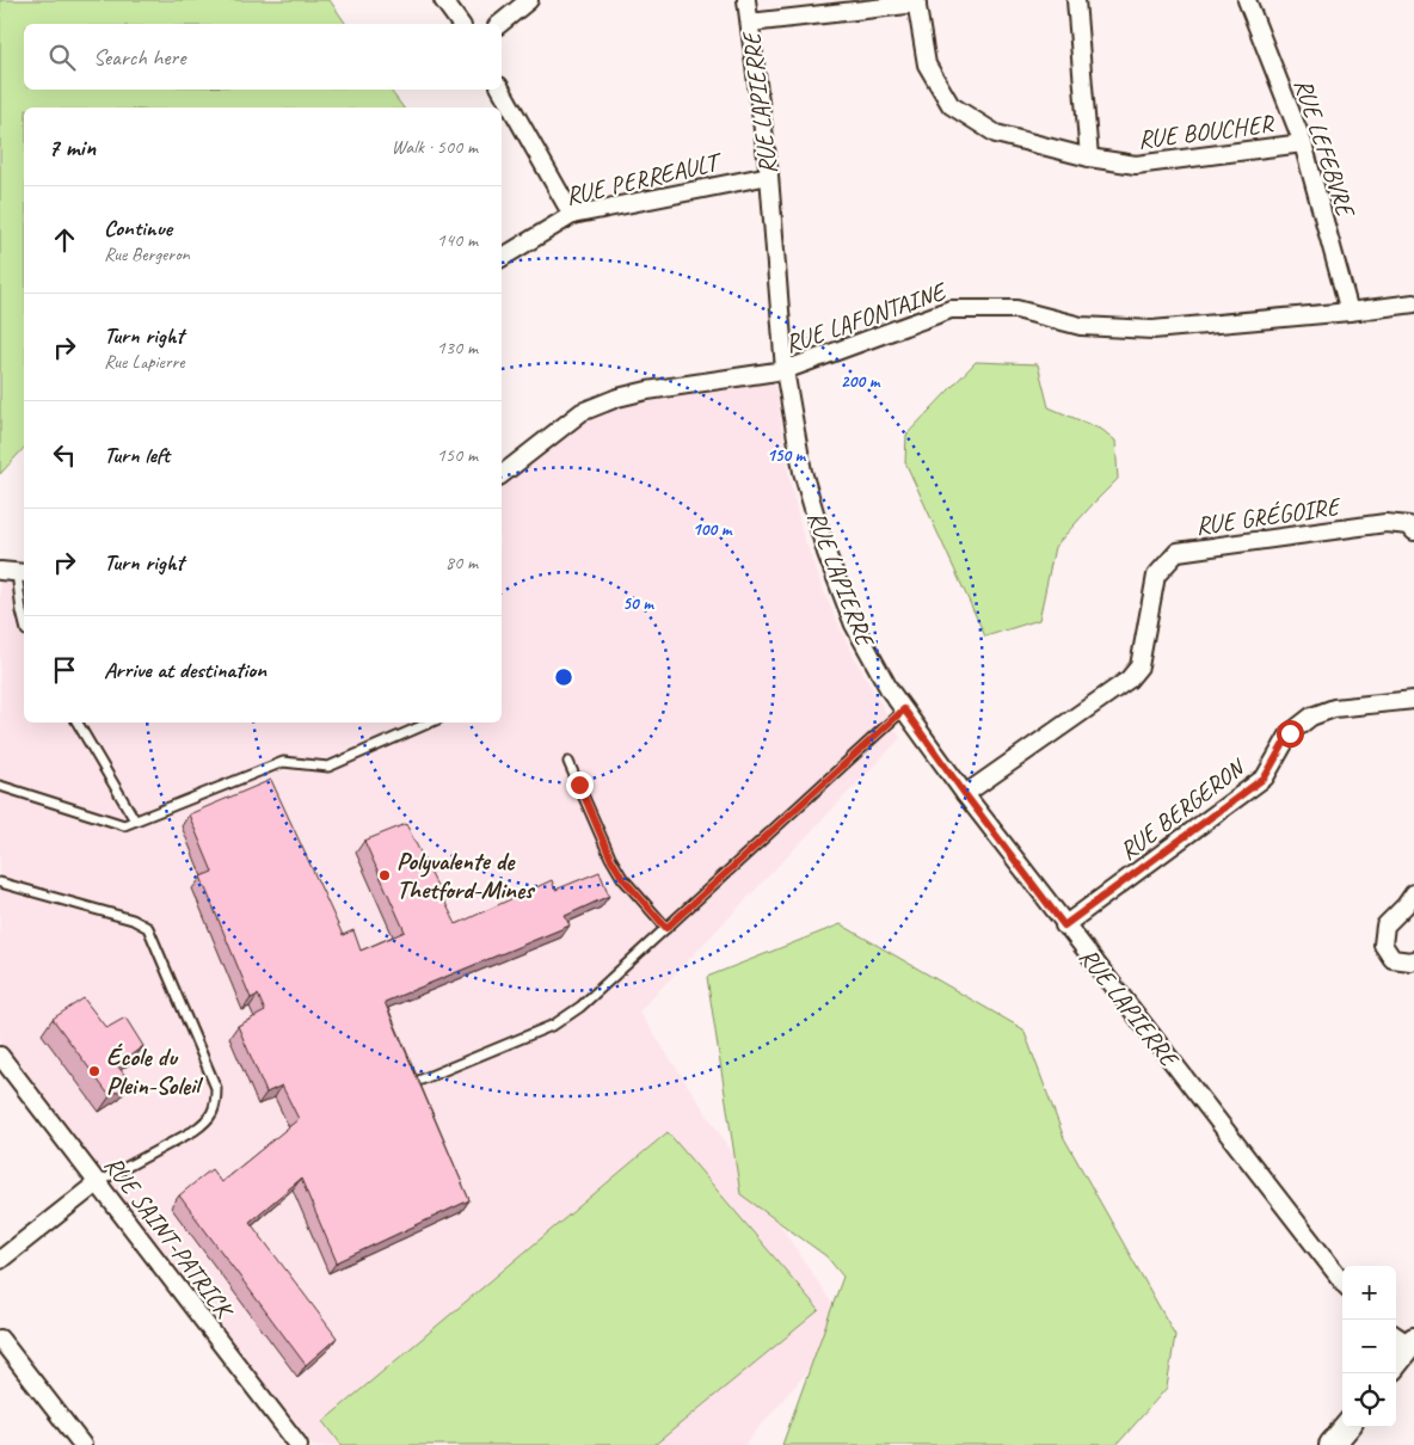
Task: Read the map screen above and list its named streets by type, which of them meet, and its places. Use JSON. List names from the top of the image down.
{
  "streets": {
    "street": [
      "RUE LAPIERRE",
      "RUE BOUCHER",
      "RUE LEFEBVRE",
      "RUE PERREAULT",
      "RUE LAFONTAINE",
      "RUE GRÉGOIRE",
      "RUE BERGERON",
      "RUE SAINT-PATRICK"
    ]
  },
  "crossings": [
    ["RUE LAPIERRE", "RUE PERREAULT"],
    ["RUE LAPIERRE", "RUE LAFONTAINE"],
    ["RUE LAPIERRE", "RUE GRÉGOIRE"],
    ["RUE LAPIERRE", "RUE BERGERON"],
    ["RUE BOUCHER", "RUE LEFEBVRE"],
    ["RUE LEFEBVRE", "RUE LAFONTAINE"]
  ],
  "places": ["Polyvalente de Thetford-Mines", "École du Plein-Soleil"],
  "page": {
    "search": "Search here",
    "heading": ["7 min", "Walk · 500 m"],
    "list": [
      ["Continue", "Rue Bergeron", "140 m"],
      ["Turn right", "Rue Lapierre", "130 m"],
      ["Turn left", "150 m"],
      ["Turn right", "80 m"],
      "Arrive at destination"
    ],
    "map_buttons": ["+", "−"]
  },
  "rings": [
    "200 m",
    "150 m",
    "100 m",
    "50 m"
  ]
}
